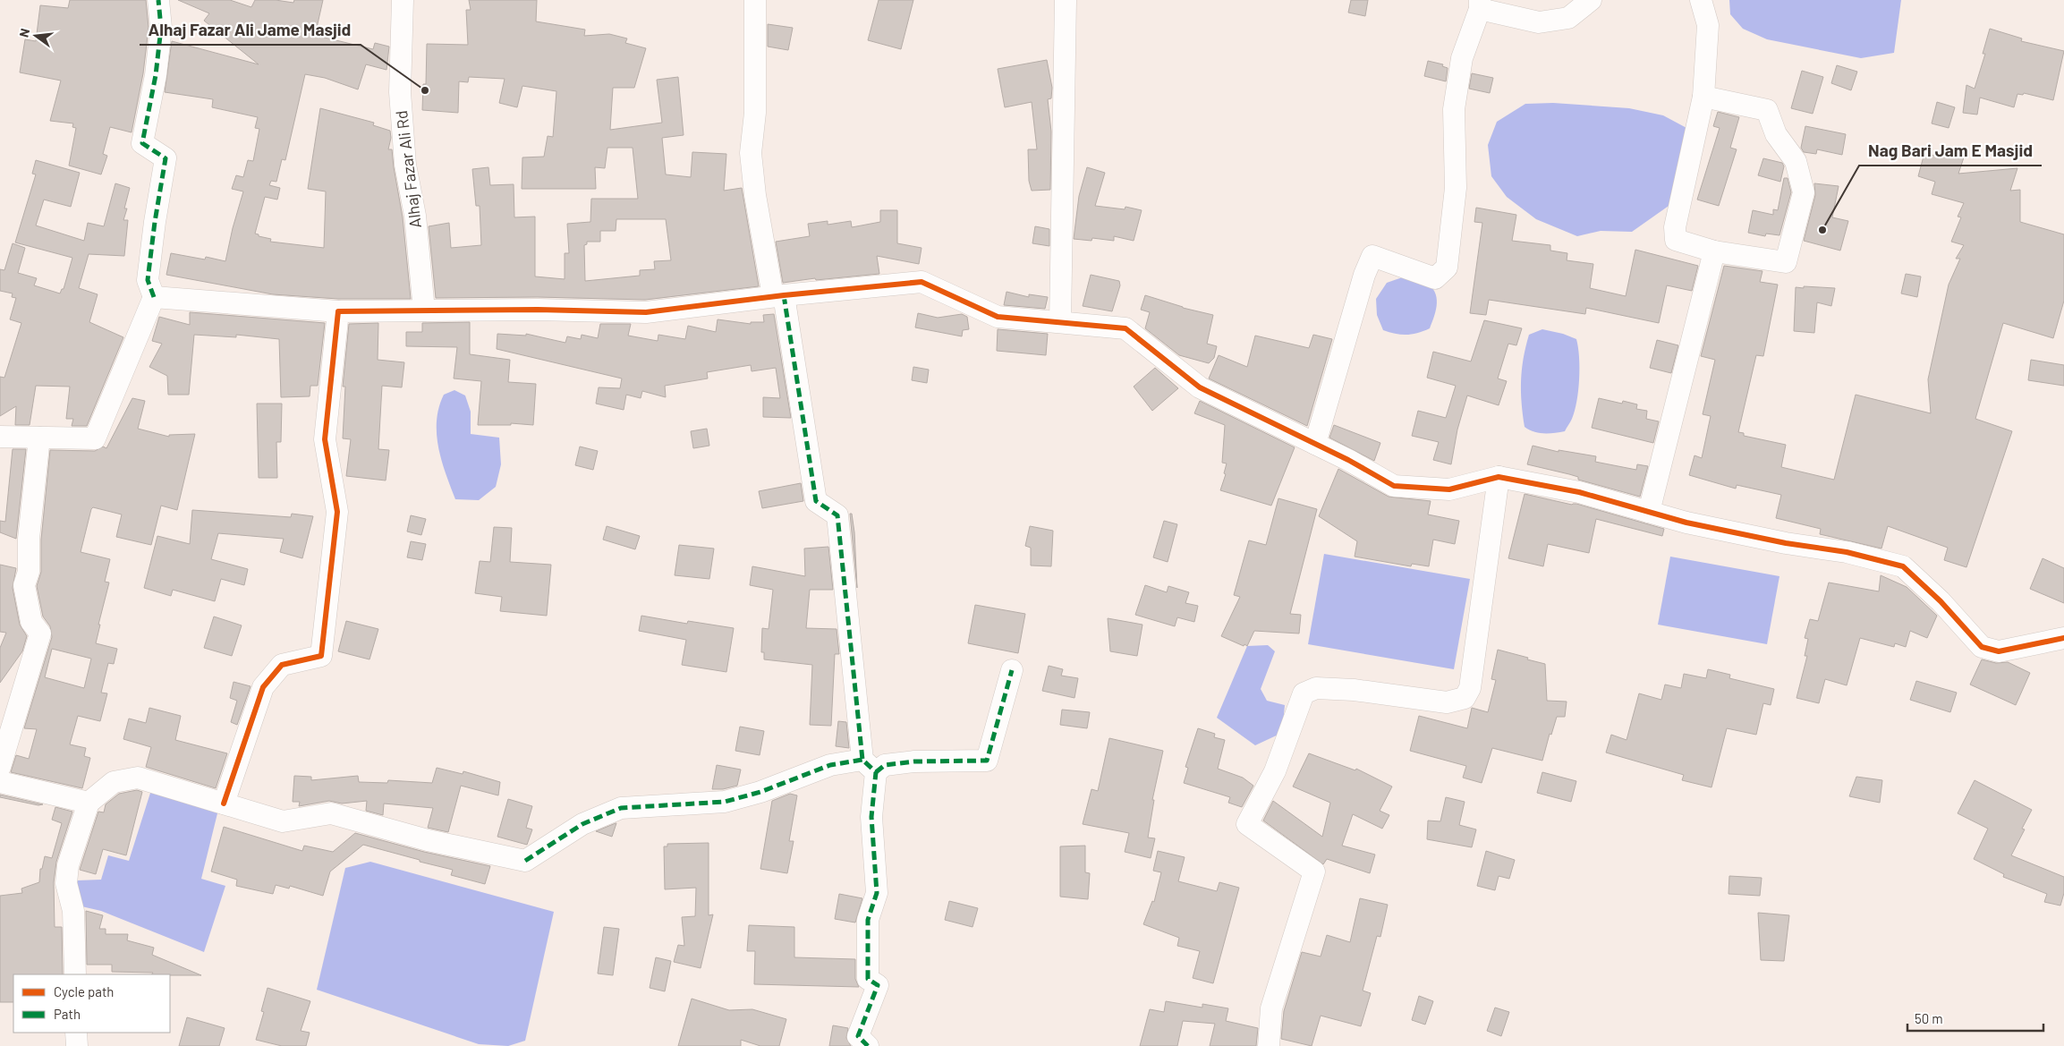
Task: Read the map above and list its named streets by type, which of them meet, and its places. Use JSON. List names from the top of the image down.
{
  "streets": {
    "street": ["Alhaj Fazar Ali Rd"]
  },
  "places": ["Alhaj Fazar Ali Jame Masjid", "Nag Bari Jam E Masjid"],
  "legend": ["Cycle path", "Path"],
  "scale_bar": "50 m",
  "north": "left"
}
